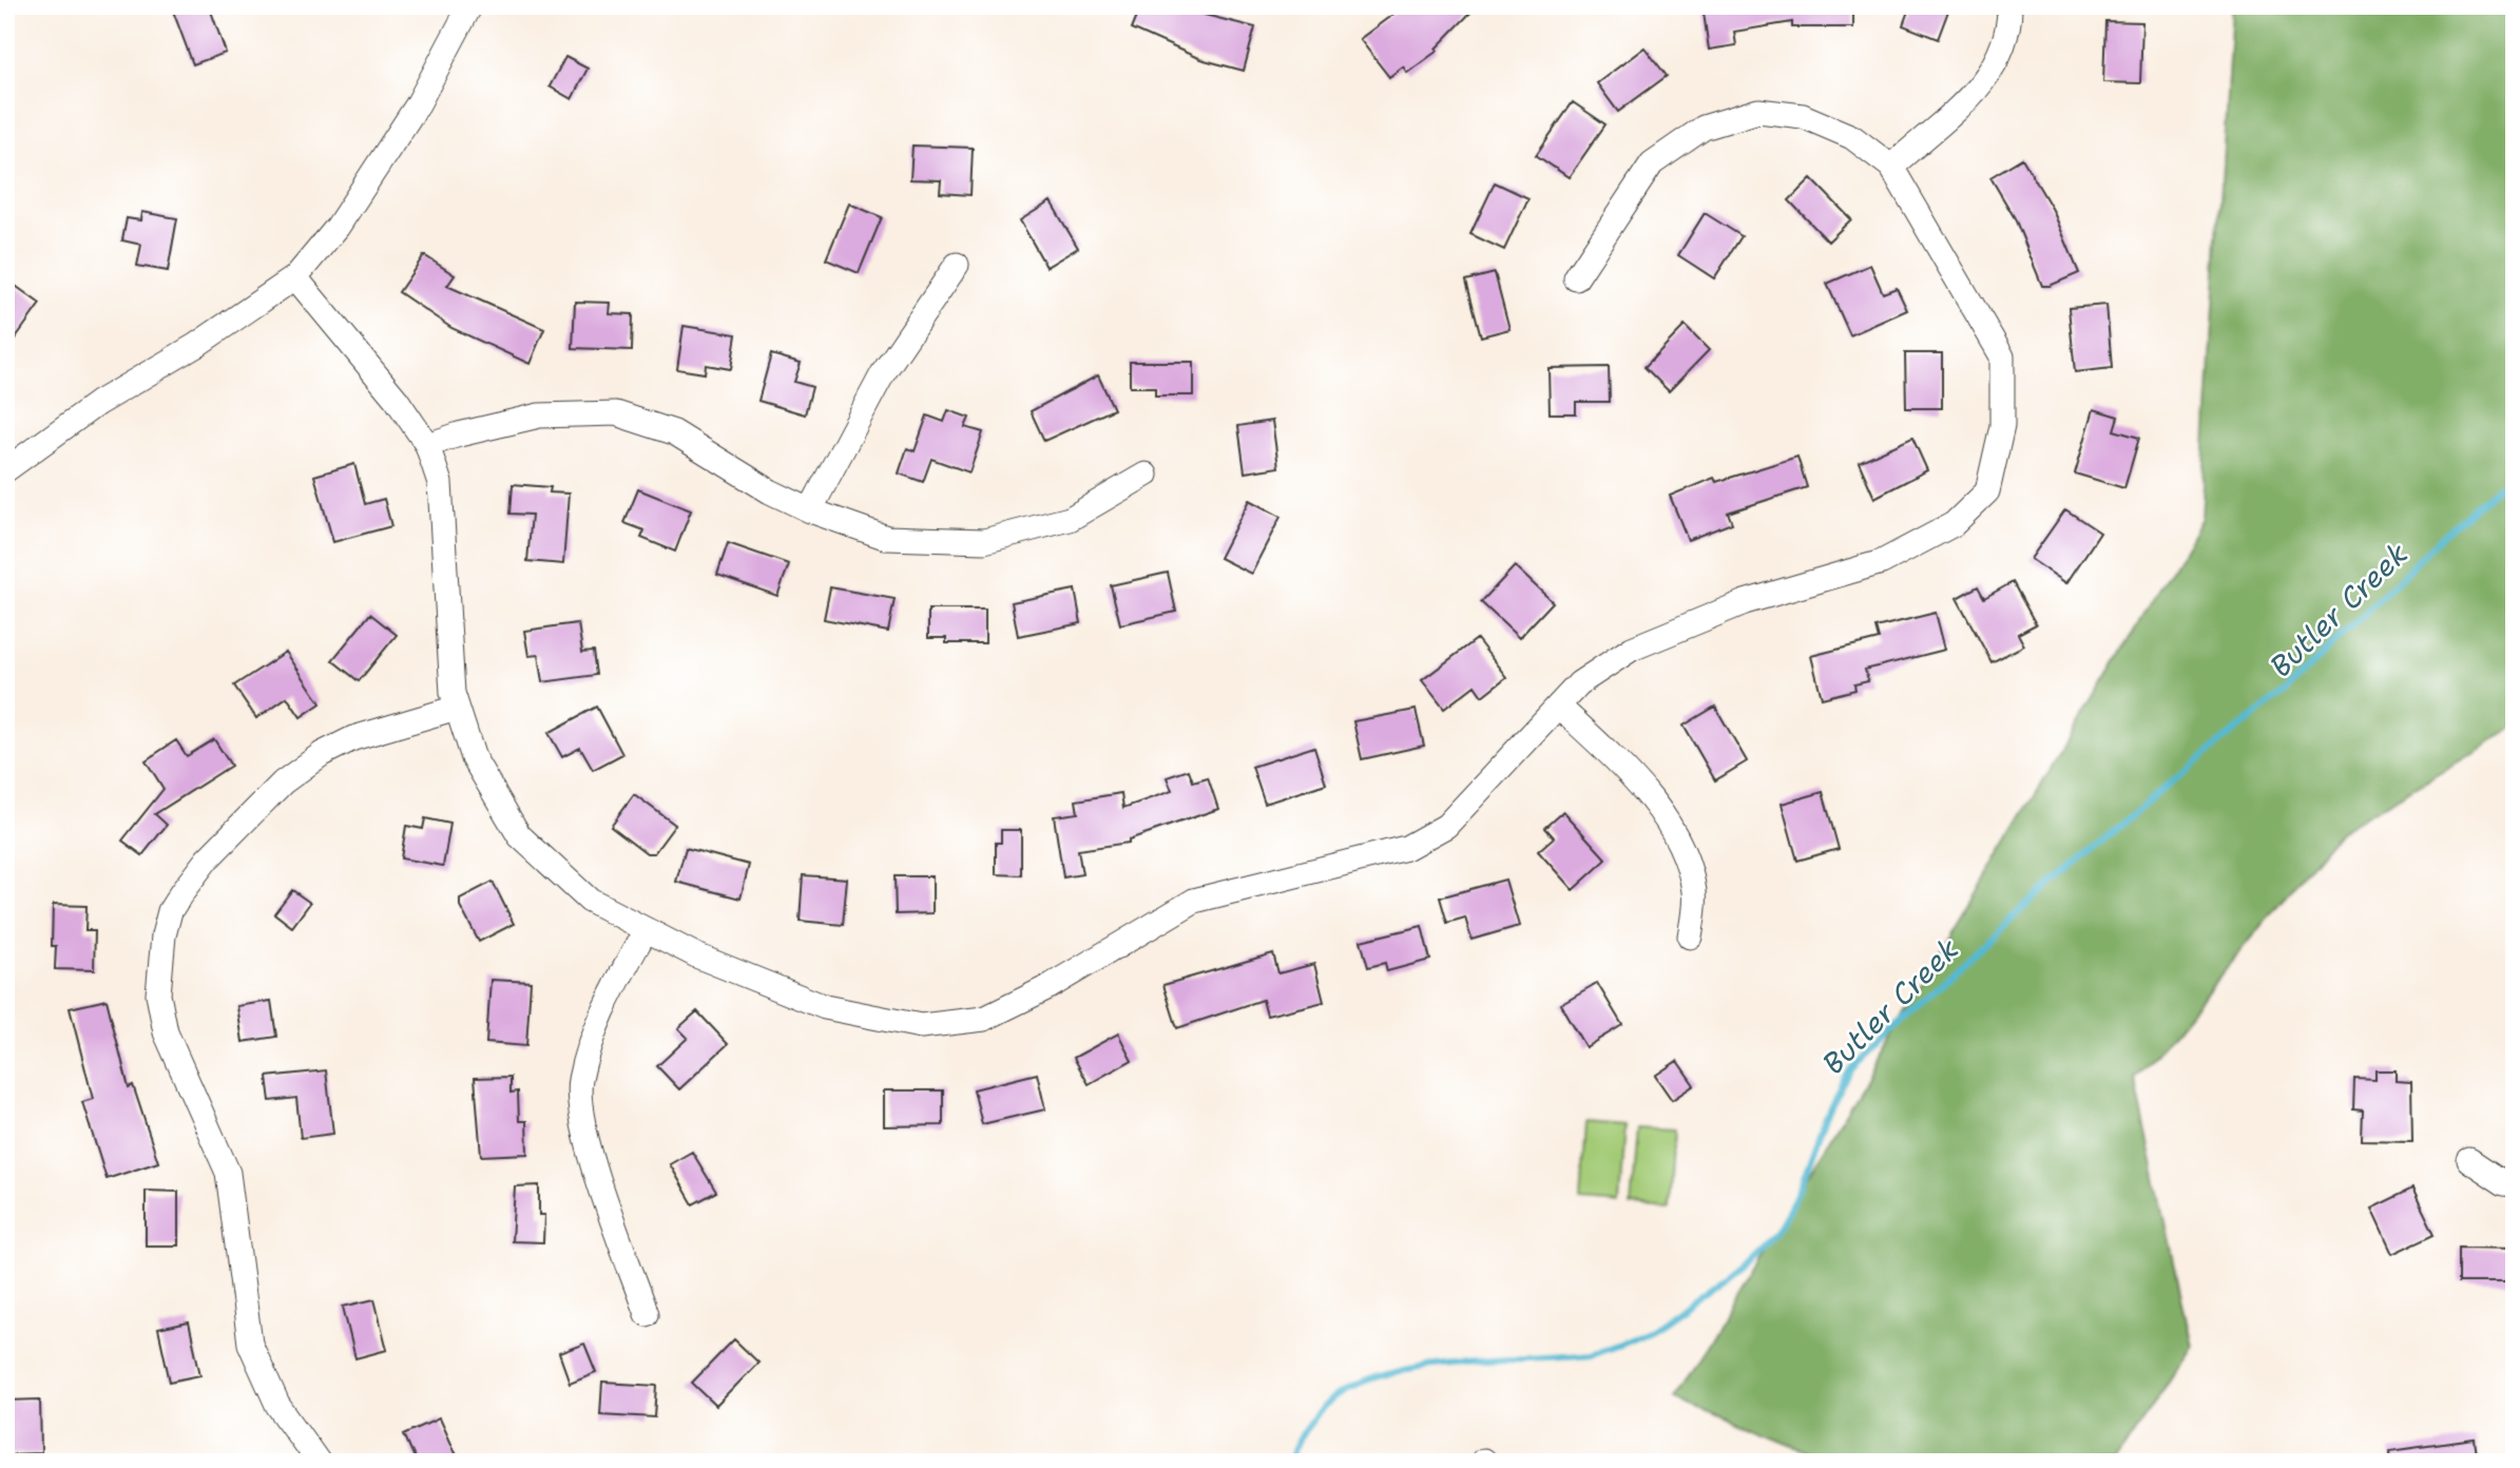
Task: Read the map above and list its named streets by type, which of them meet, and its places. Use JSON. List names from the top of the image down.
{
  "water": ["Butler Creek"]
}
